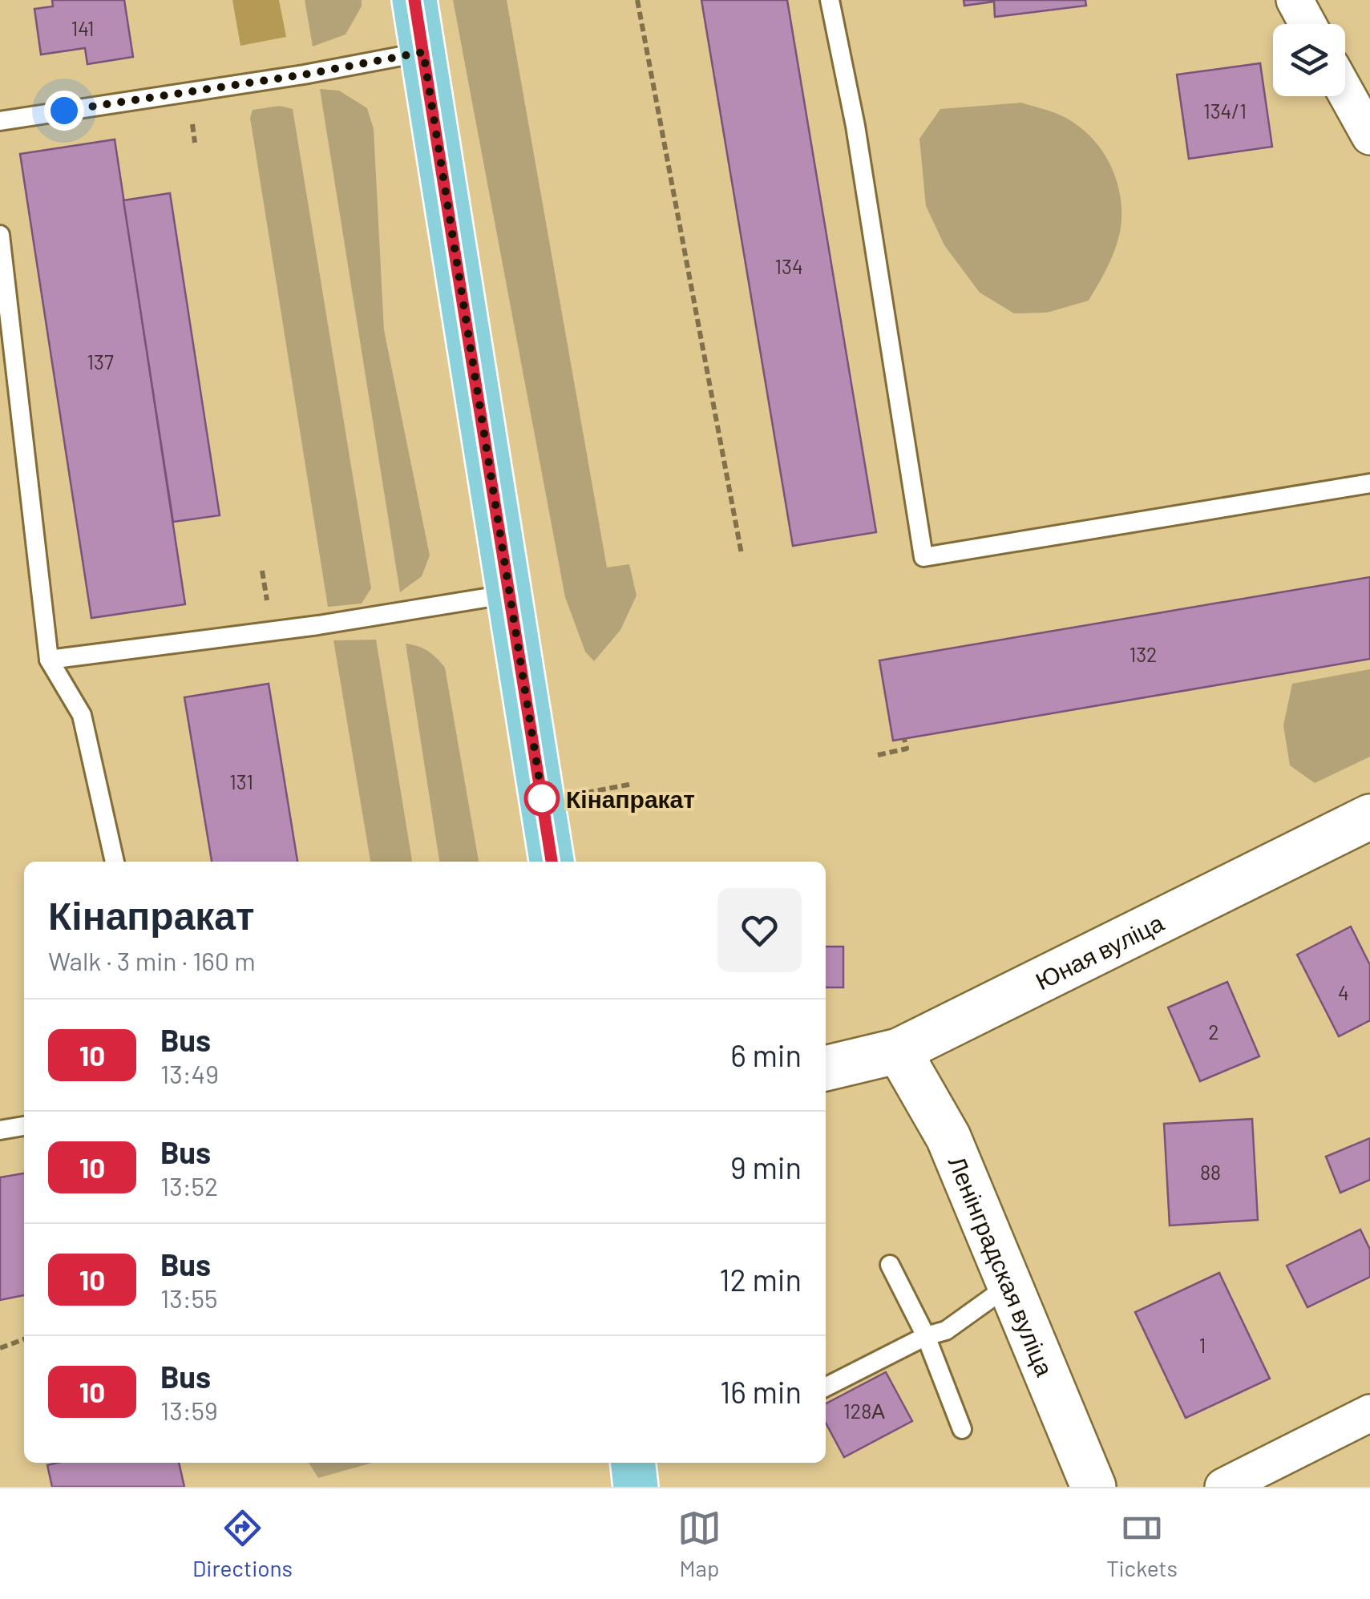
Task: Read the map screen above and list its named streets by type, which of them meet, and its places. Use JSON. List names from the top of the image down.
{
  "streets": {
    "street": ["Юная вуліца", "Ленінградская вуліца"]
  },
  "crossings": [
    ["Юная вуліца", "Ленінградская вуліца"]
  ],
  "places": ["Кінапракат"],
  "lines": ["bus line 10"],
  "house_numbers": [
    "141",
    "134/1",
    "134",
    "137",
    "132",
    "131",
    "4",
    "2",
    "88",
    "1",
    "128А"
  ],
  "page": {
    "heading": ["Кінапракат", "Walk · 3 min · 160 m"],
    "list": [
      {
        "mark": "10",
        "name": "Bus",
        "note": "13:49",
        "value": "6 min"
      },
      {
        "mark": "10",
        "name": "Bus",
        "note": "13:52",
        "value": "9 min"
      },
      {
        "mark": "10",
        "name": "Bus",
        "note": "13:55",
        "value": "12 min"
      },
      {
        "mark": "10",
        "name": "Bus",
        "note": "13:59",
        "value": "16 min"
      }
    ],
    "tabs": ["Directions", "Map", "Tickets"]
  }
}
